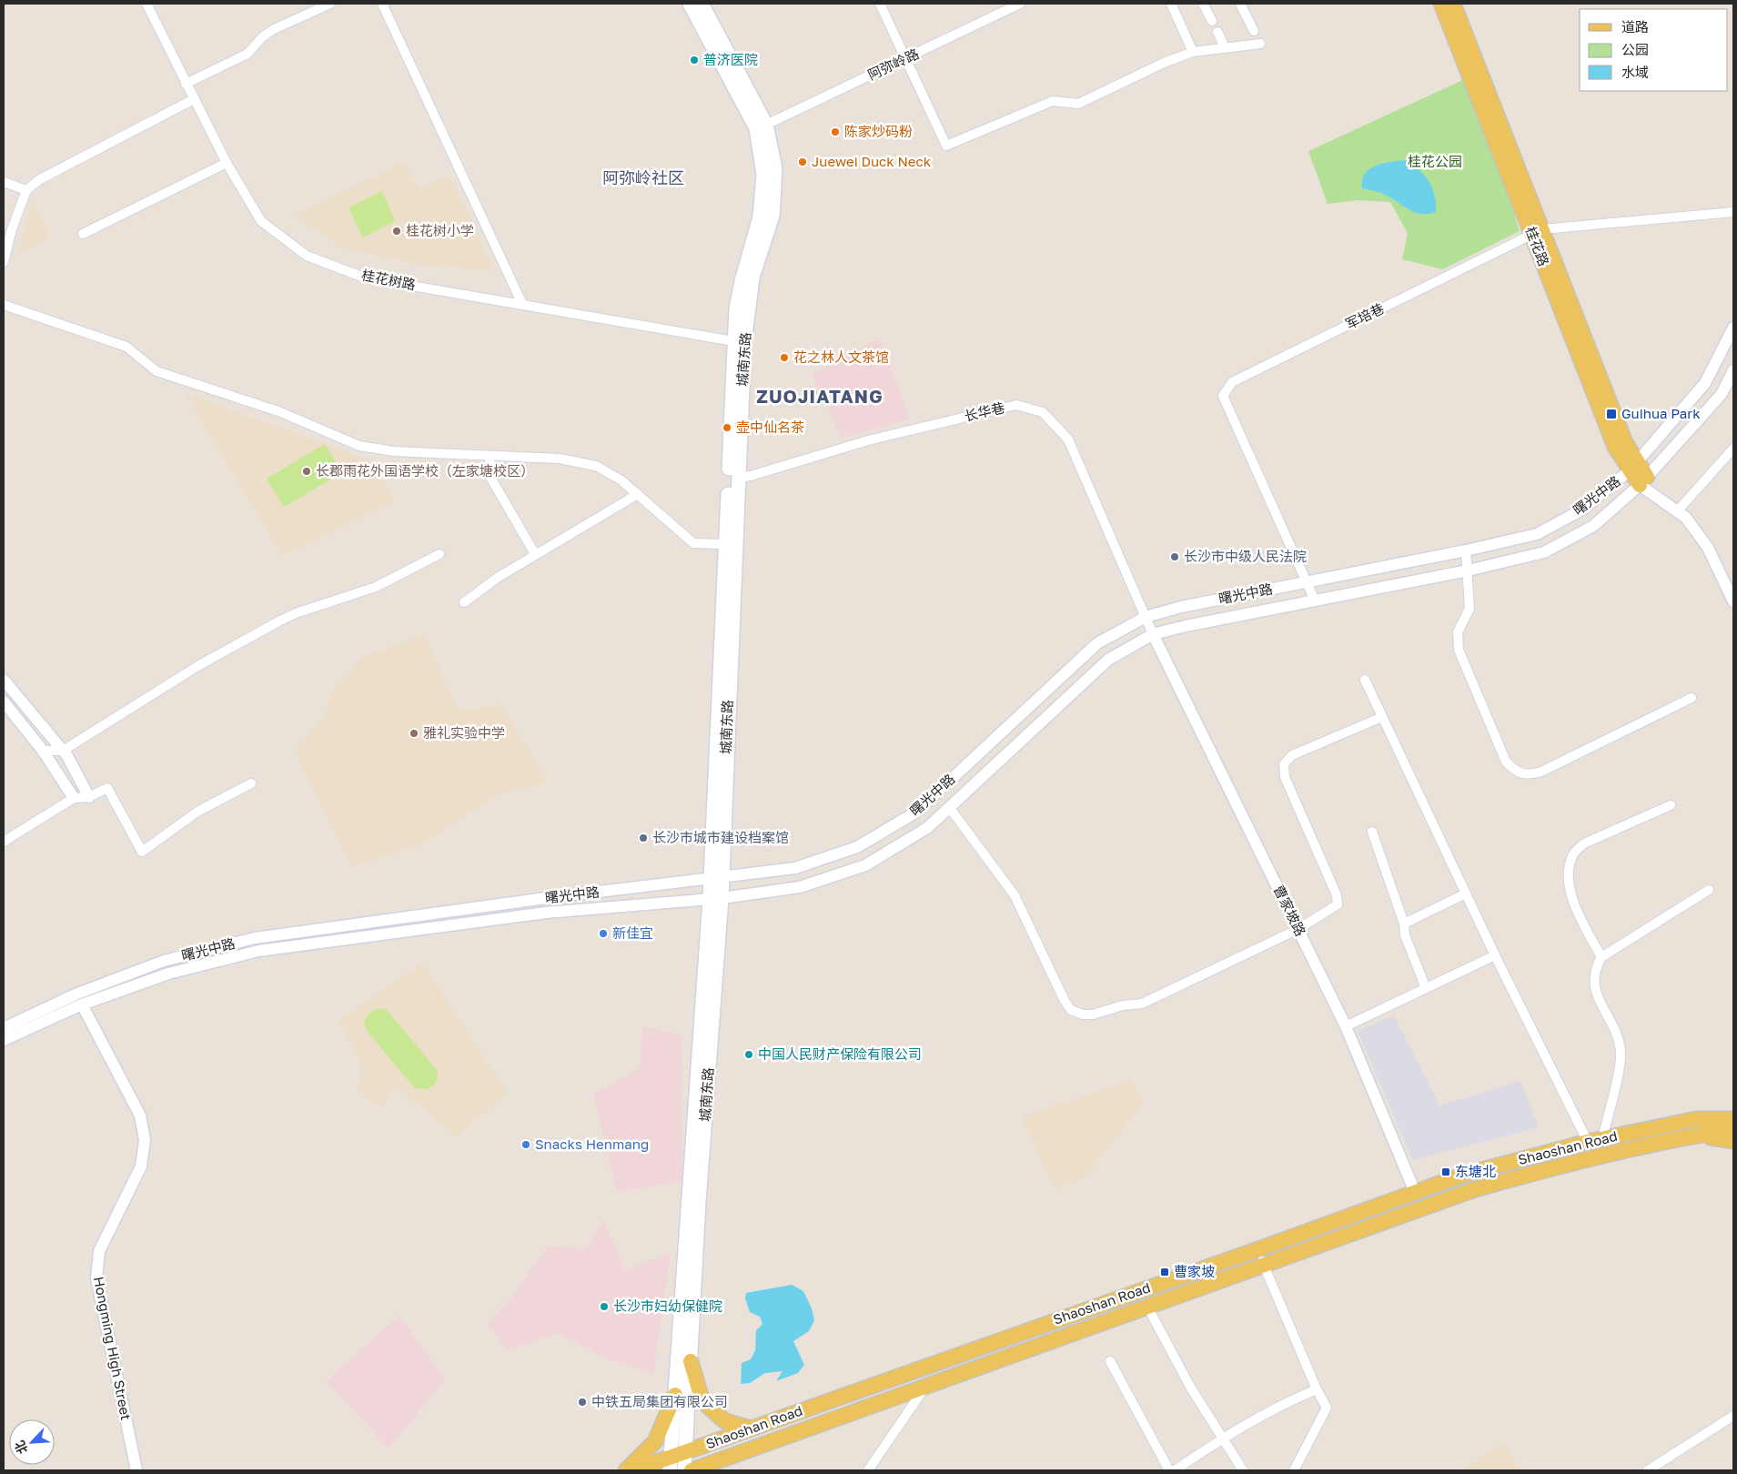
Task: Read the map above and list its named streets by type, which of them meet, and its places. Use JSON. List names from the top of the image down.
{
  "streets": {
    "main road": ["桂花路", "城南东路", "Shaoshan Road"],
    "street": [
      "阿弥岭路",
      "桂花树路",
      "军培巷",
      "长华巷",
      "曙光中路",
      "曹家坡路",
      "Hongming High Street"
    ]
  },
  "crossings": [
    ["阿弥岭路", "城南东路"],
    ["桂花路", "军培巷"],
    ["桂花路", "曙光中路"],
    ["桂花树路", "城南东路"],
    ["军培巷", "曙光中路"],
    ["城南东路", "长华巷"],
    ["城南东路", "曙光中路"],
    ["城南东路", "Shaoshan Road"],
    ["长华巷", "曙光中路"],
    ["长华巷", "曹家坡路"],
    ["曙光中路", "曹家坡路"],
    ["曙光中路", "Hongming High Street"],
    ["曹家坡路", "Shaoshan Road"]
  ],
  "districts": ["阿弥岭社区", "ZUOJIATANG"],
  "parks": ["桂花公园"],
  "places": {
    "other": [
      "普济医院",
      "陈家炒码粉",
      "Juewei Duck Neck",
      "桂花树小学",
      "花之林人文茶馆",
      "壶中仙名茶",
      "长郡雨花外国语学校（左家塘校区）",
      "长沙市中级人民法院",
      "雅礼实验中学",
      "长沙市城市建设档案馆",
      "新佳宜",
      "中国人民财产保险有限公司",
      "Snacks Henmang",
      "长沙市妇幼保健院",
      "中铁五局集团有限公司"
    ],
    "transit": ["Guihua Park", "东塘北", "曹家坡"]
  },
  "legend": ["道路", "公园", "水域"],
  "north": "bottom left"
}
